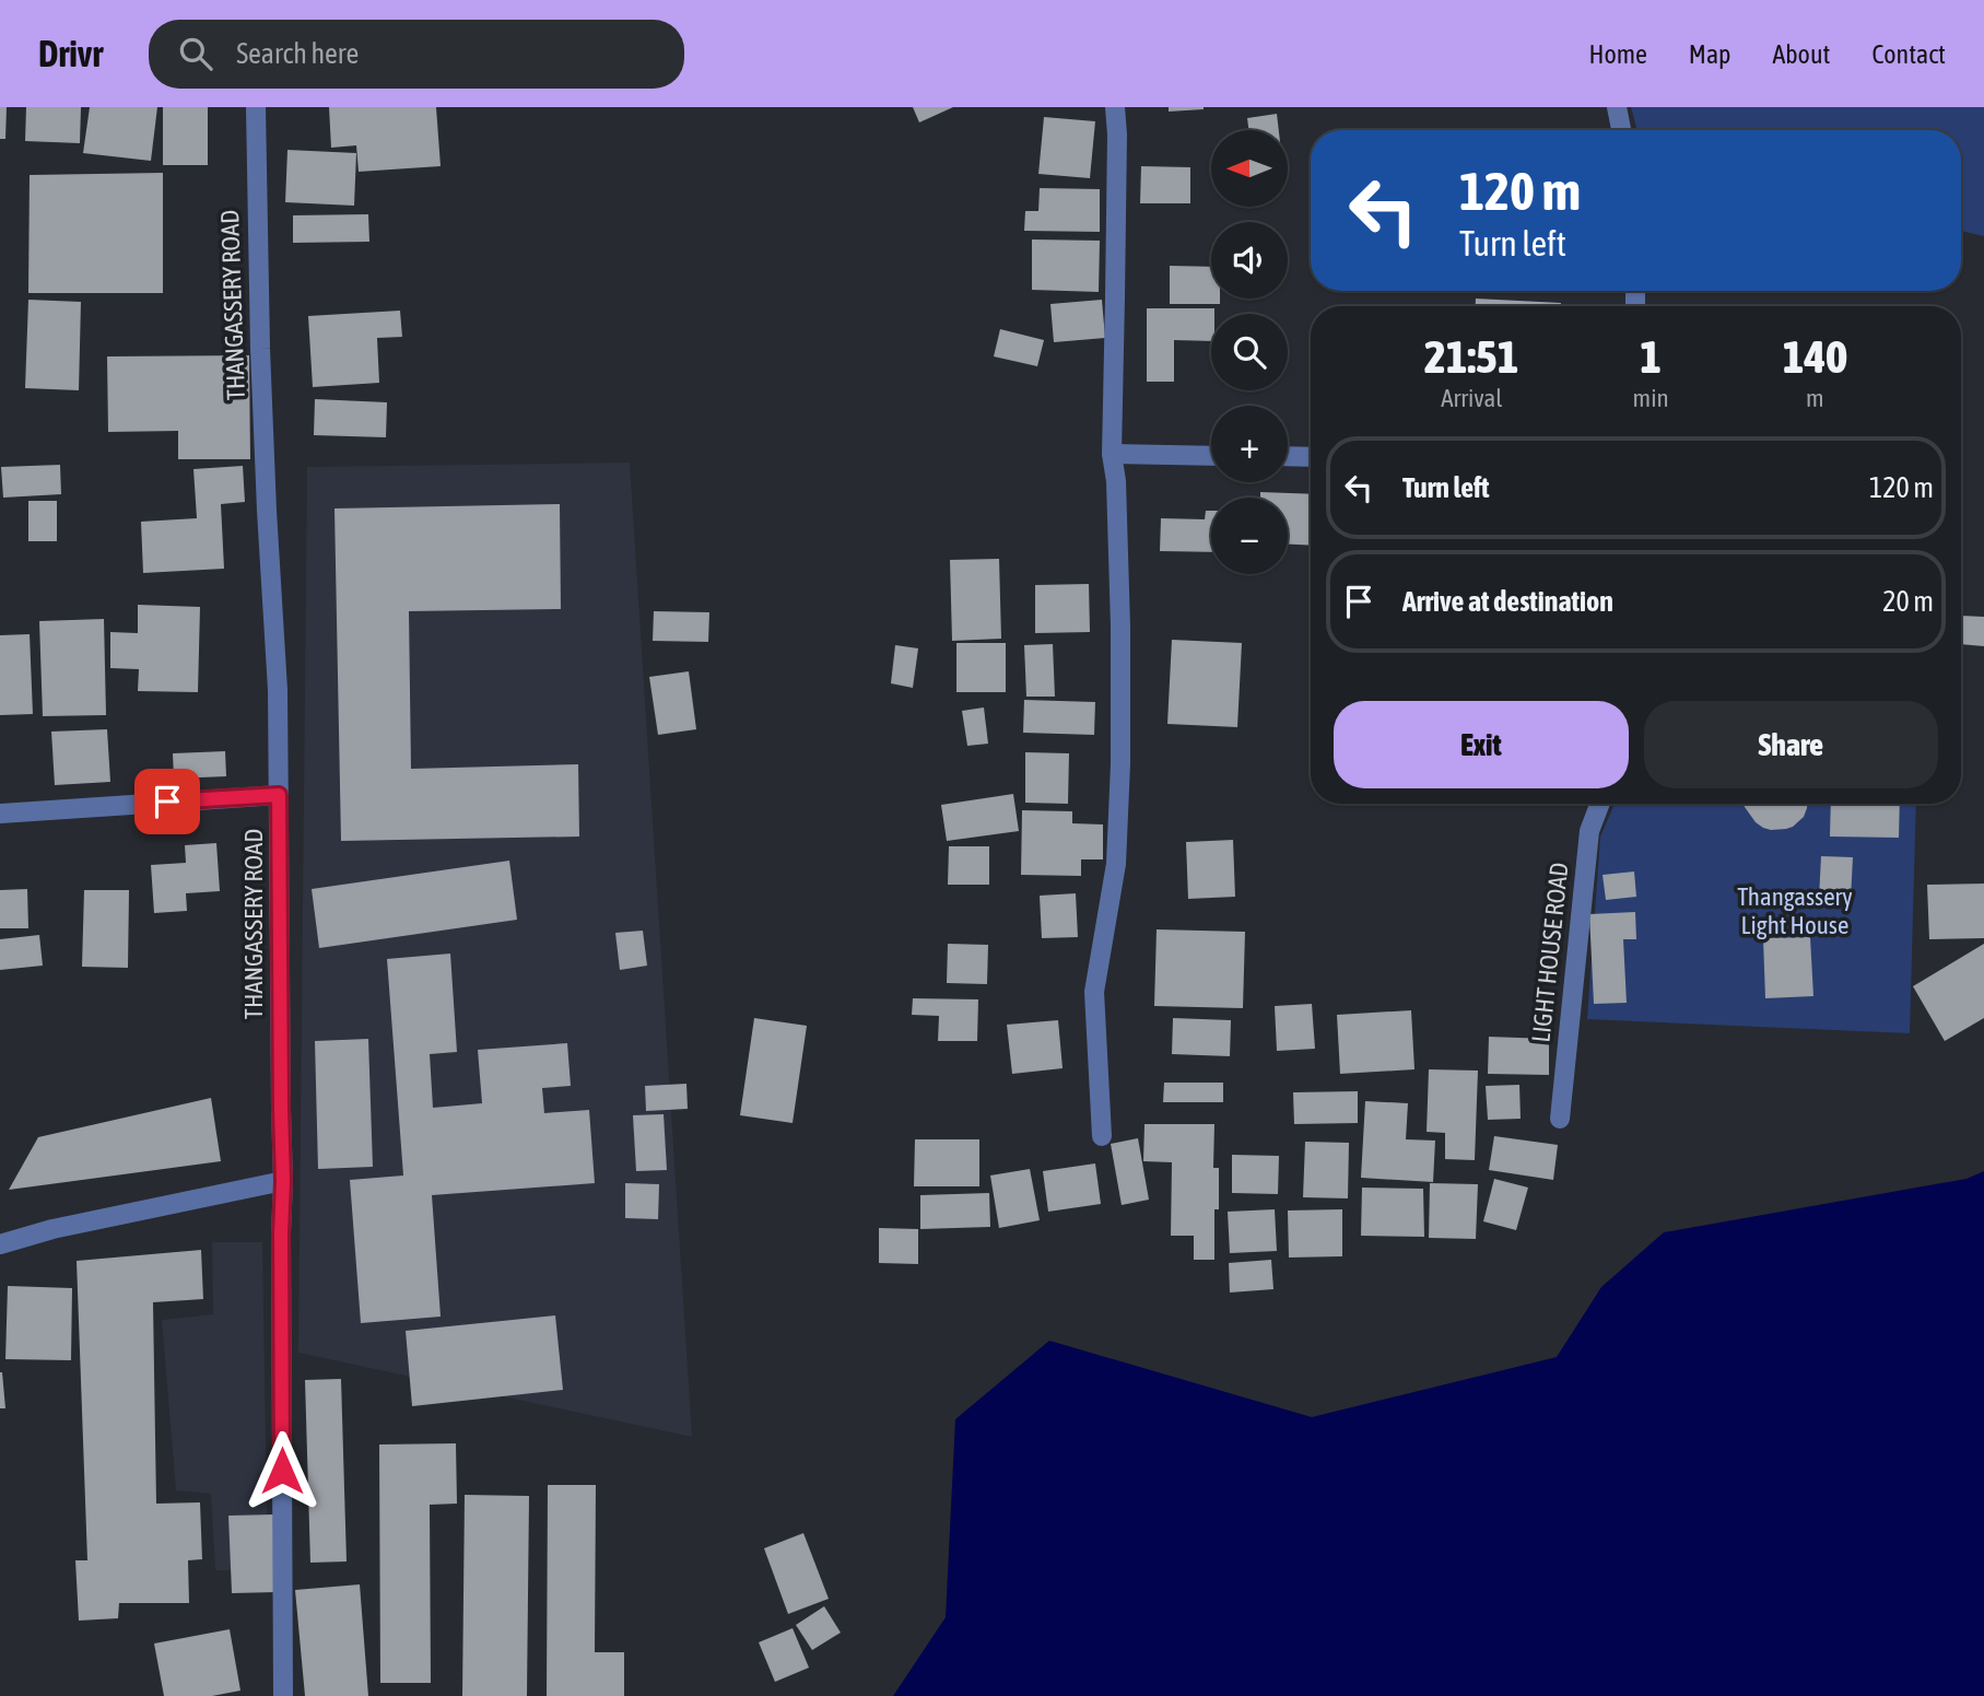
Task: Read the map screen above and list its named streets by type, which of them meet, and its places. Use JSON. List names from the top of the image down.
{
  "streets": {
    "street": ["THANGASSERY ROAD", "LIGHT HOUSE ROAD"]
  },
  "parks": ["Thangassery Light House"],
  "north": "left",
  "page": {
    "header": "Drivr",
    "search": "Search here",
    "nav": [
      "Home",
      "Map",
      "About",
      "Contact"
    ],
    "map_buttons": ["+", "−"],
    "turn": ["120 m", "Turn left"],
    "eta": [
      "21:51",
      "Arrival",
      "1",
      "min",
      "140",
      "m"
    ],
    "list": [
      {
        "name": "Turn left",
        "value": "120 m"
      },
      {
        "name": "Arrive at destination",
        "value": "20 m"
      }
    ],
    "buttons": ["Exit", "Share"]
  }
}
